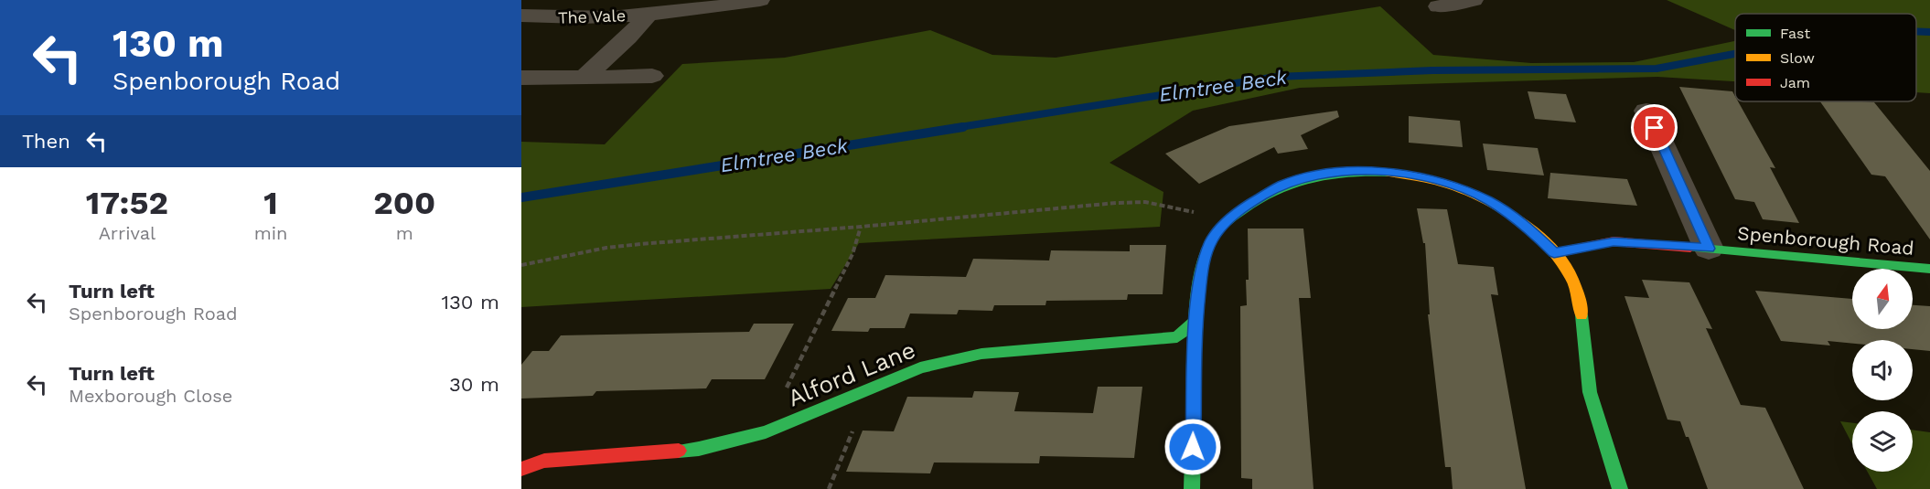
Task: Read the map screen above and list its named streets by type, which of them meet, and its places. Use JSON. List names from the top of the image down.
{
  "streets": {
    "street": ["The Vale", "Spenborough Road", "Alford Lane"]
  },
  "water": ["Elmtree Beck"],
  "legend": ["Fast", "Slow", "Jam"],
  "north": "top",
  "page": {
    "turn": ["130 m", "Spenborough Road"],
    "then": "Then",
    "eta": [
      "17:52",
      "Arrival",
      "1",
      "min",
      "200",
      "m"
    ],
    "list": [
      {
        "name": "Turn left",
        "note": "Spenborough Road",
        "value": "130 m"
      },
      {
        "name": "Turn left",
        "note": "Mexborough Close",
        "value": "30 m"
      }
    ]
  }
}
